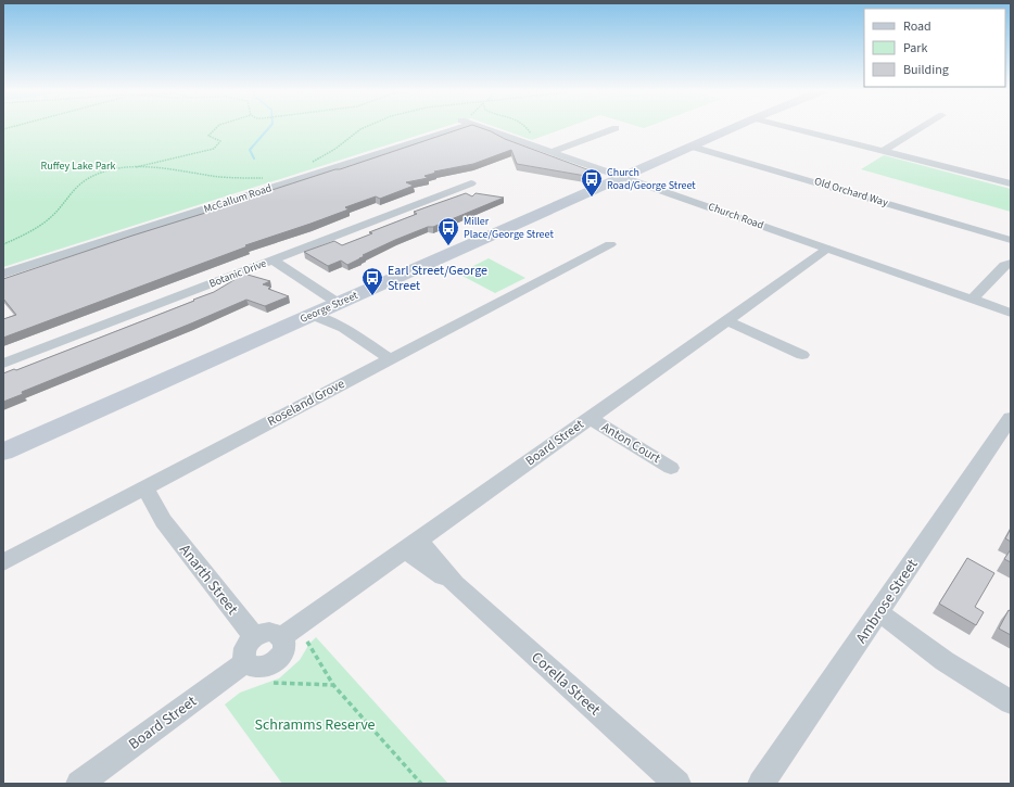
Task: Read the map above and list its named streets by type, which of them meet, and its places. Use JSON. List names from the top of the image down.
{
  "streets": {
    "main road": ["George Street"],
    "street": [
      "Old Orchard Way",
      "McCallum Road",
      "Church Road",
      "Botanic Drive",
      "Roseland Grove",
      "Board Street",
      "Anton Court",
      "Anarth Street",
      "Ambrose Street",
      "Corella Street"
    ]
  },
  "crossings": [
    ["Old Orchard Way", "George Street"],
    ["Church Road", "George Street"],
    ["Church Road", "Board Street"],
    ["Roseland Grove", "Anarth Street"],
    ["Board Street", "Anton Court"],
    ["Board Street", "Corella Street"]
  ],
  "parks": ["Ruffey Lake Park", "Schramms Reserve"],
  "places": {
    "bus stop": ["Church Road/George Street", "Miller Place/George Street", "Earl Street/George Street"]
  },
  "legend": ["Road", "Park", "Building"]
}
